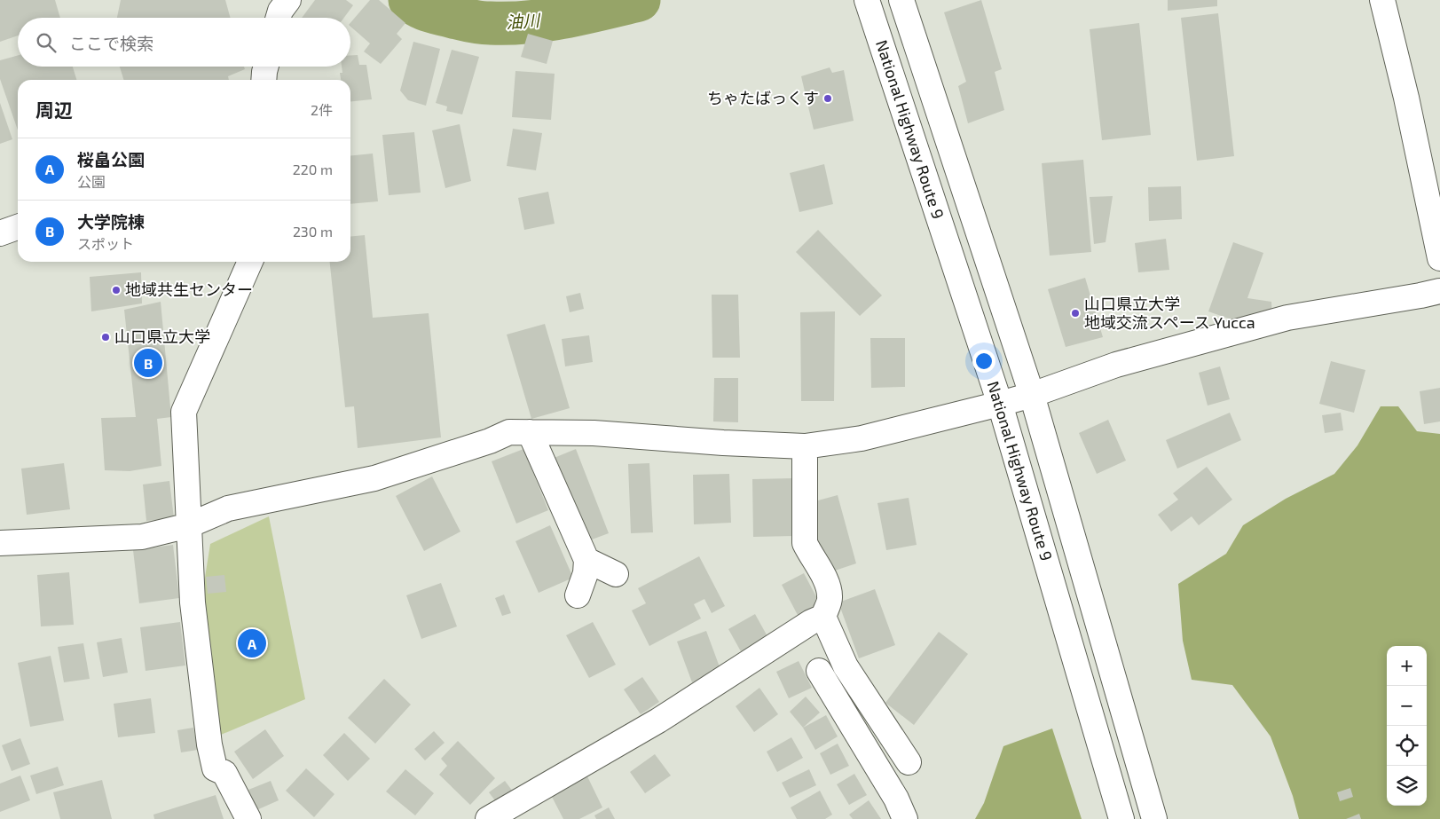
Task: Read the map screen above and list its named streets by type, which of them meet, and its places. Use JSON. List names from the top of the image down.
{
  "streets": {
    "main road": ["National Highway Route 9"]
  },
  "water": ["油川"],
  "places": [
    "ちゃたばっくす",
    "地域共生センター",
    "山口県立大学 地域交流スペース Yucca",
    "山口県立大学"
  ],
  "page": {
    "search": "ここで検索",
    "heading": ["周辺", "2件"],
    "list": [
      {
        "mark": "A",
        "name": "桜畠公園",
        "note": "公園",
        "value": "220 m"
      },
      {
        "mark": "B",
        "name": "大学院棟",
        "note": "スポット",
        "value": "230 m"
      }
    ],
    "pins": ["B", "A"],
    "map_buttons": ["+", "−"]
  }
}
